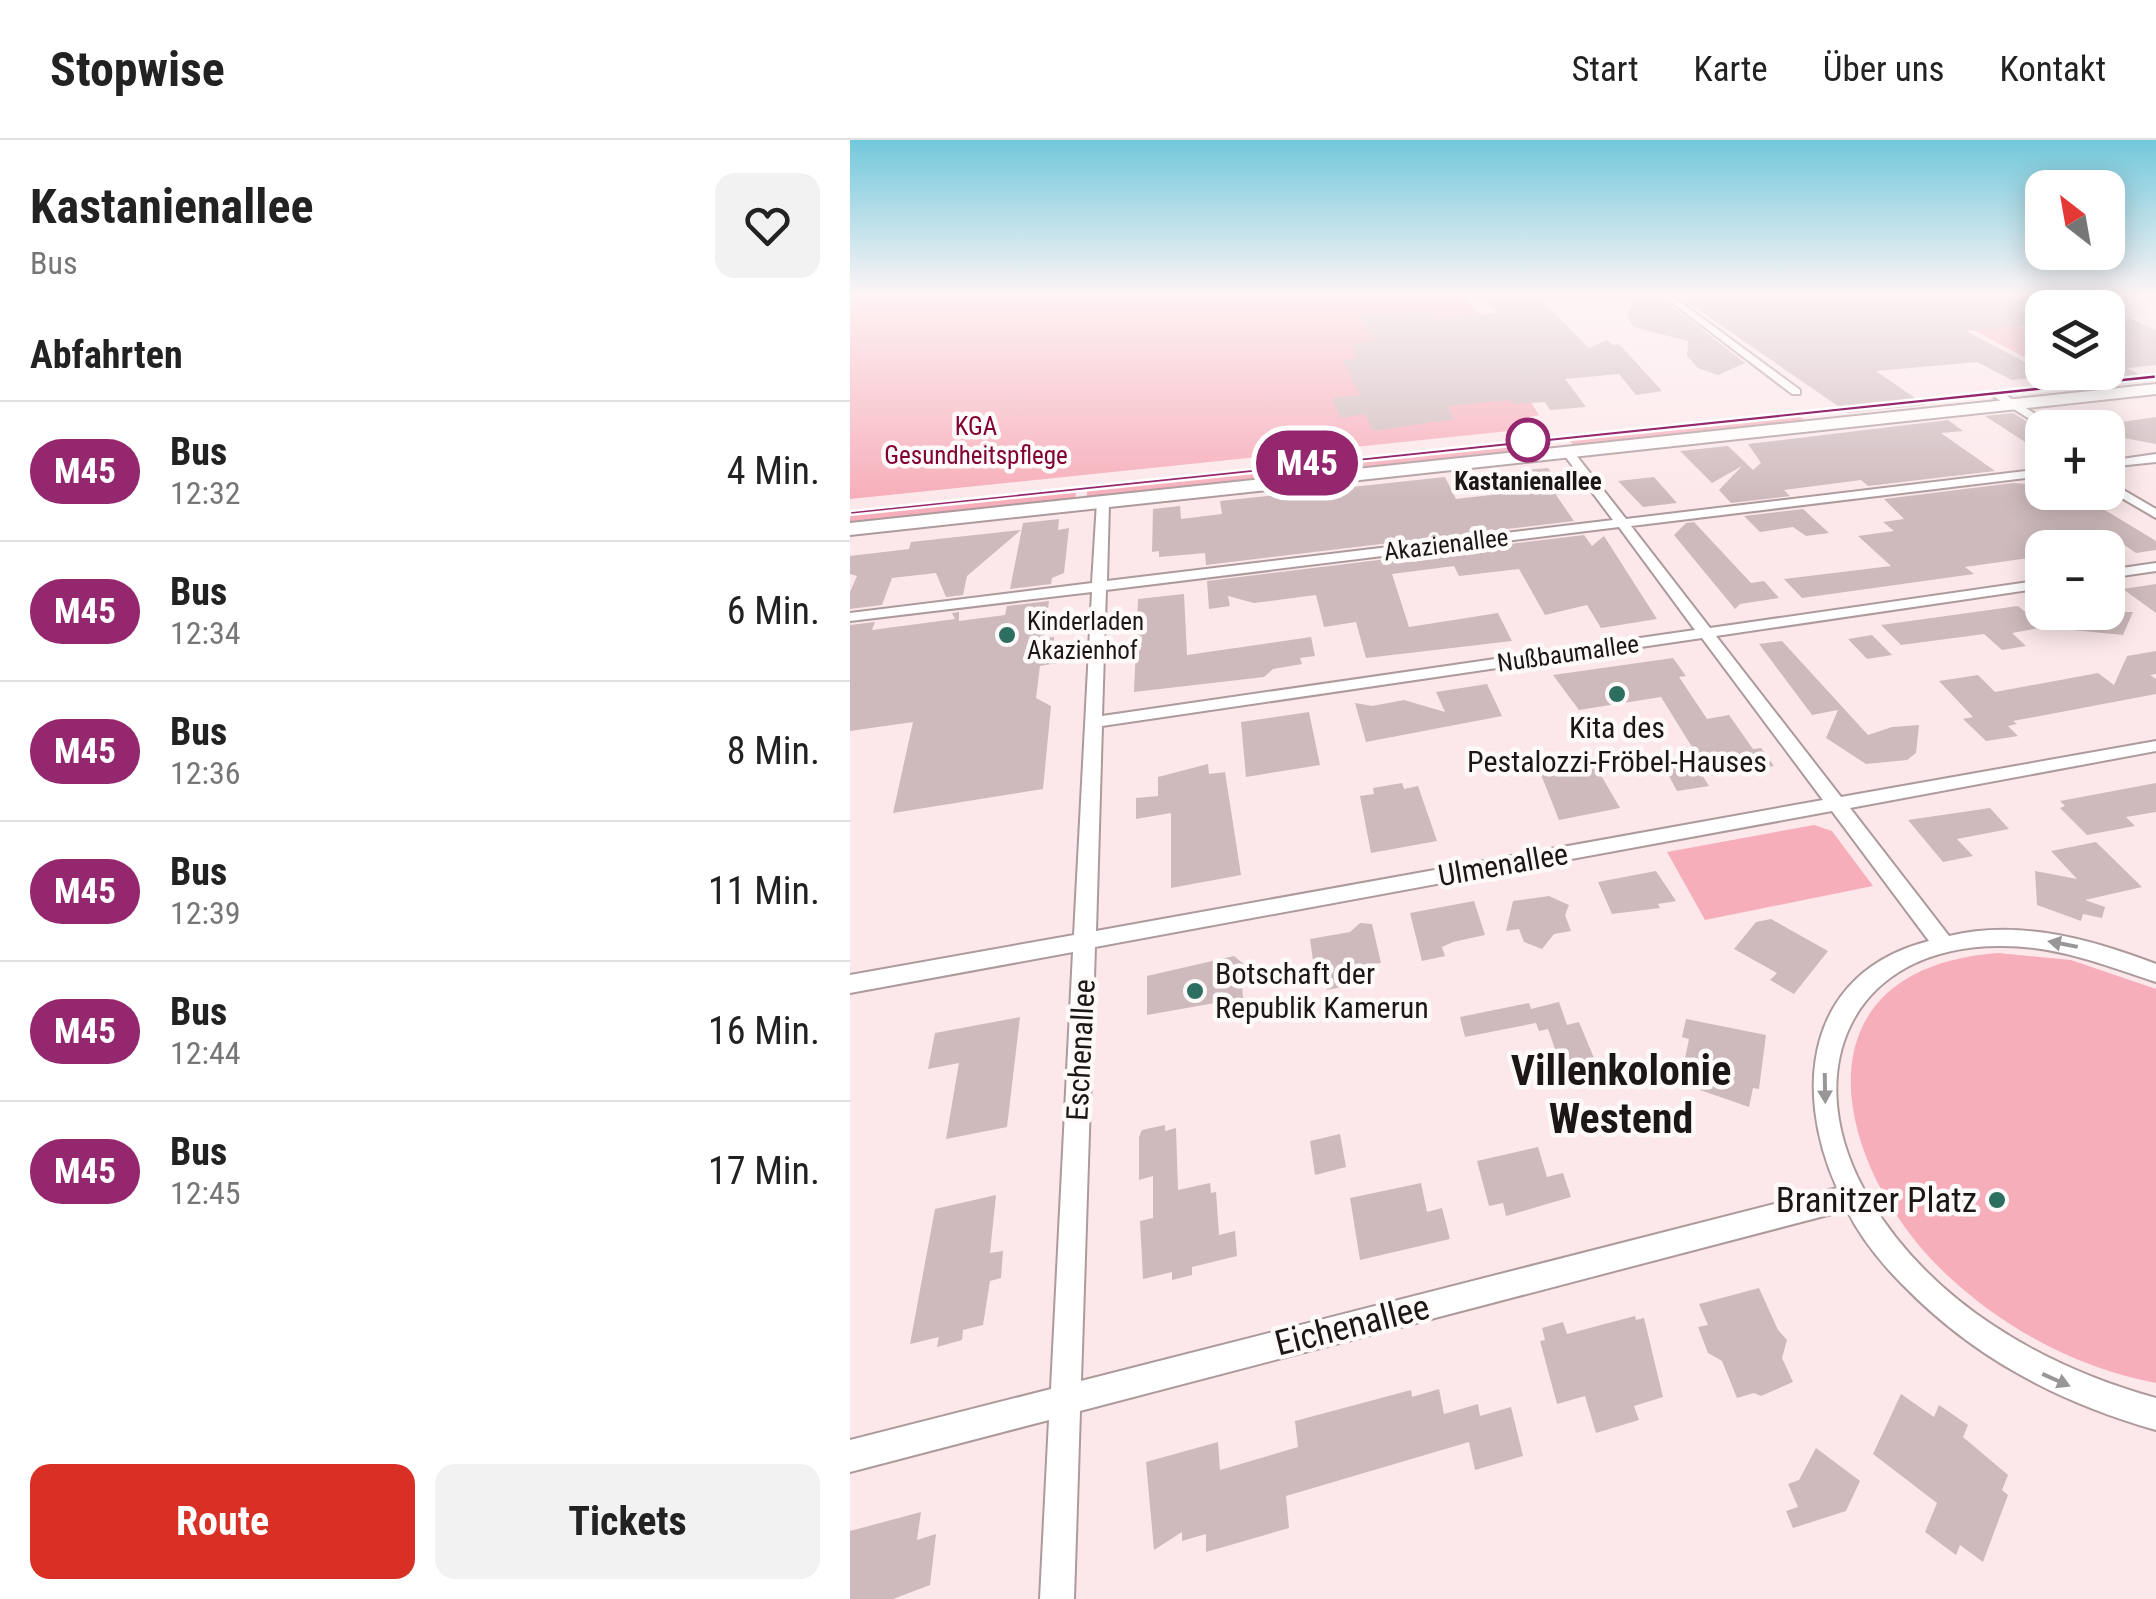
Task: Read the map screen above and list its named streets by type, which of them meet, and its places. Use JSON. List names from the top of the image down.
{
  "streets": {
    "street": [
      "Akazienallee",
      "Nußbaumallee",
      "Ulmenallee",
      "Eschenallee",
      "Eichenallee"
    ]
  },
  "crossings": [
    ["Akazienallee", "Eschenallee"],
    ["Nußbaumallee", "Eschenallee"],
    ["Ulmenallee", "Eschenallee"],
    ["Eschenallee", "Eichenallee"]
  ],
  "districts": ["Villenkolonie Westend"],
  "parks": ["KGA Gesundheitspflege"],
  "places": [
    "Kastanienallee",
    "Kinderladen Akazienhof",
    "Kita des Pestalozzi-Fröbel-Hauses",
    "Botschaft der Republik Kamerun",
    "Branitzer Platz"
  ],
  "lines": ["bus line M45"],
  "north": "top left",
  "page": {
    "header": "Stopwise",
    "nav": [
      "Start",
      "Karte",
      "Über uns",
      "Kontakt"
    ],
    "heading": [
      ["Kastanienallee", "Bus"],
      "Abfahrten"
    ],
    "on_map": "M45",
    "map_buttons": ["+", "−"],
    "list": [
      {
        "mark": "M45",
        "name": "Bus",
        "note": "12:32",
        "value": "4 Min."
      },
      {
        "mark": "M45",
        "name": "Bus",
        "note": "12:34",
        "value": "6 Min."
      },
      {
        "mark": "M45",
        "name": "Bus",
        "note": "12:36",
        "value": "8 Min."
      },
      {
        "mark": "M45",
        "name": "Bus",
        "note": "12:39",
        "value": "11 Min."
      },
      {
        "mark": "M45",
        "name": "Bus",
        "note": "12:44",
        "value": "16 Min."
      },
      {
        "mark": "M45",
        "name": "Bus",
        "note": "12:45",
        "value": "17 Min."
      }
    ],
    "buttons": ["Route", "Tickets"]
  }
}
